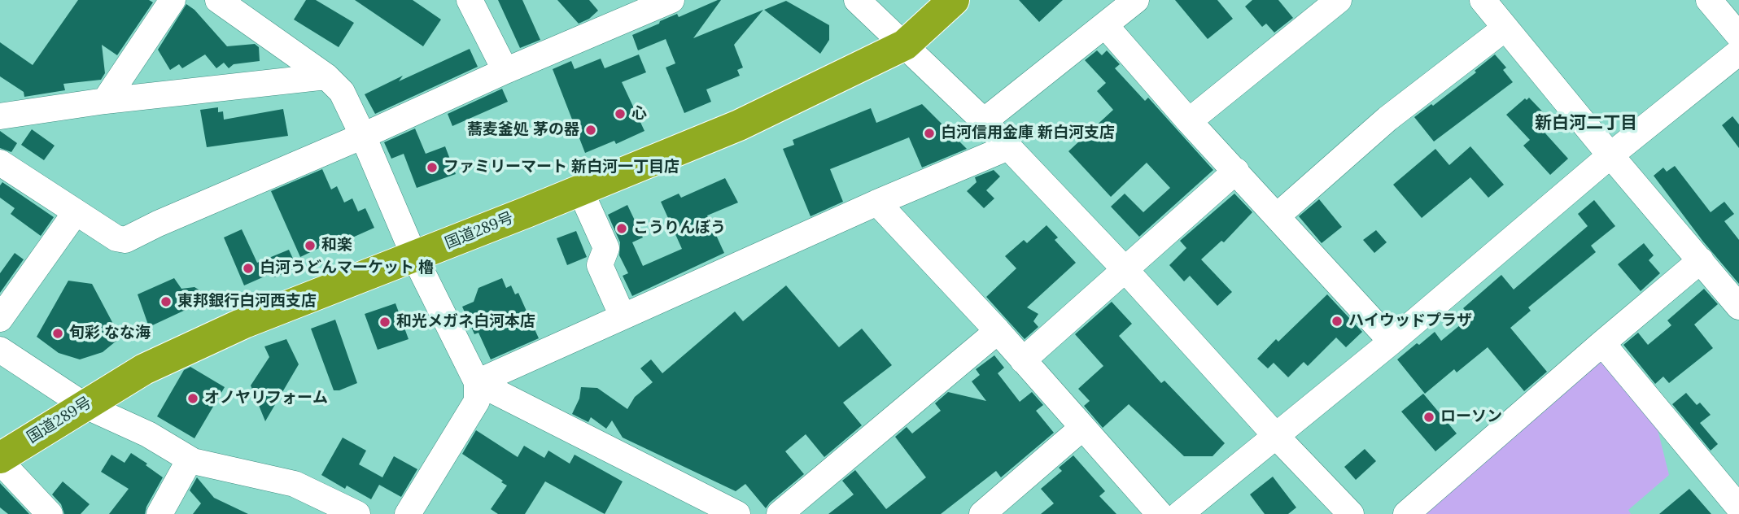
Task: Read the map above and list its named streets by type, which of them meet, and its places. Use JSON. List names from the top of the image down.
{
  "streets": {
    "highway": ["国道289号"]
  },
  "districts": ["新白河二丁目"],
  "places": [
    "心",
    "蕎麦釜処 茅の器",
    "白河信用金庫 新白河支店",
    "ファミリーマート 新白河一丁目店",
    "こうりんぼう",
    "和楽",
    "白河うどんマーケット 櫓",
    "東邦銀行白河西支店",
    "ハイウッドプラザ",
    "和光メガネ白河本店",
    "旬彩 なな海",
    "オノヤリフォーム",
    "ローソン"
  ]
}
